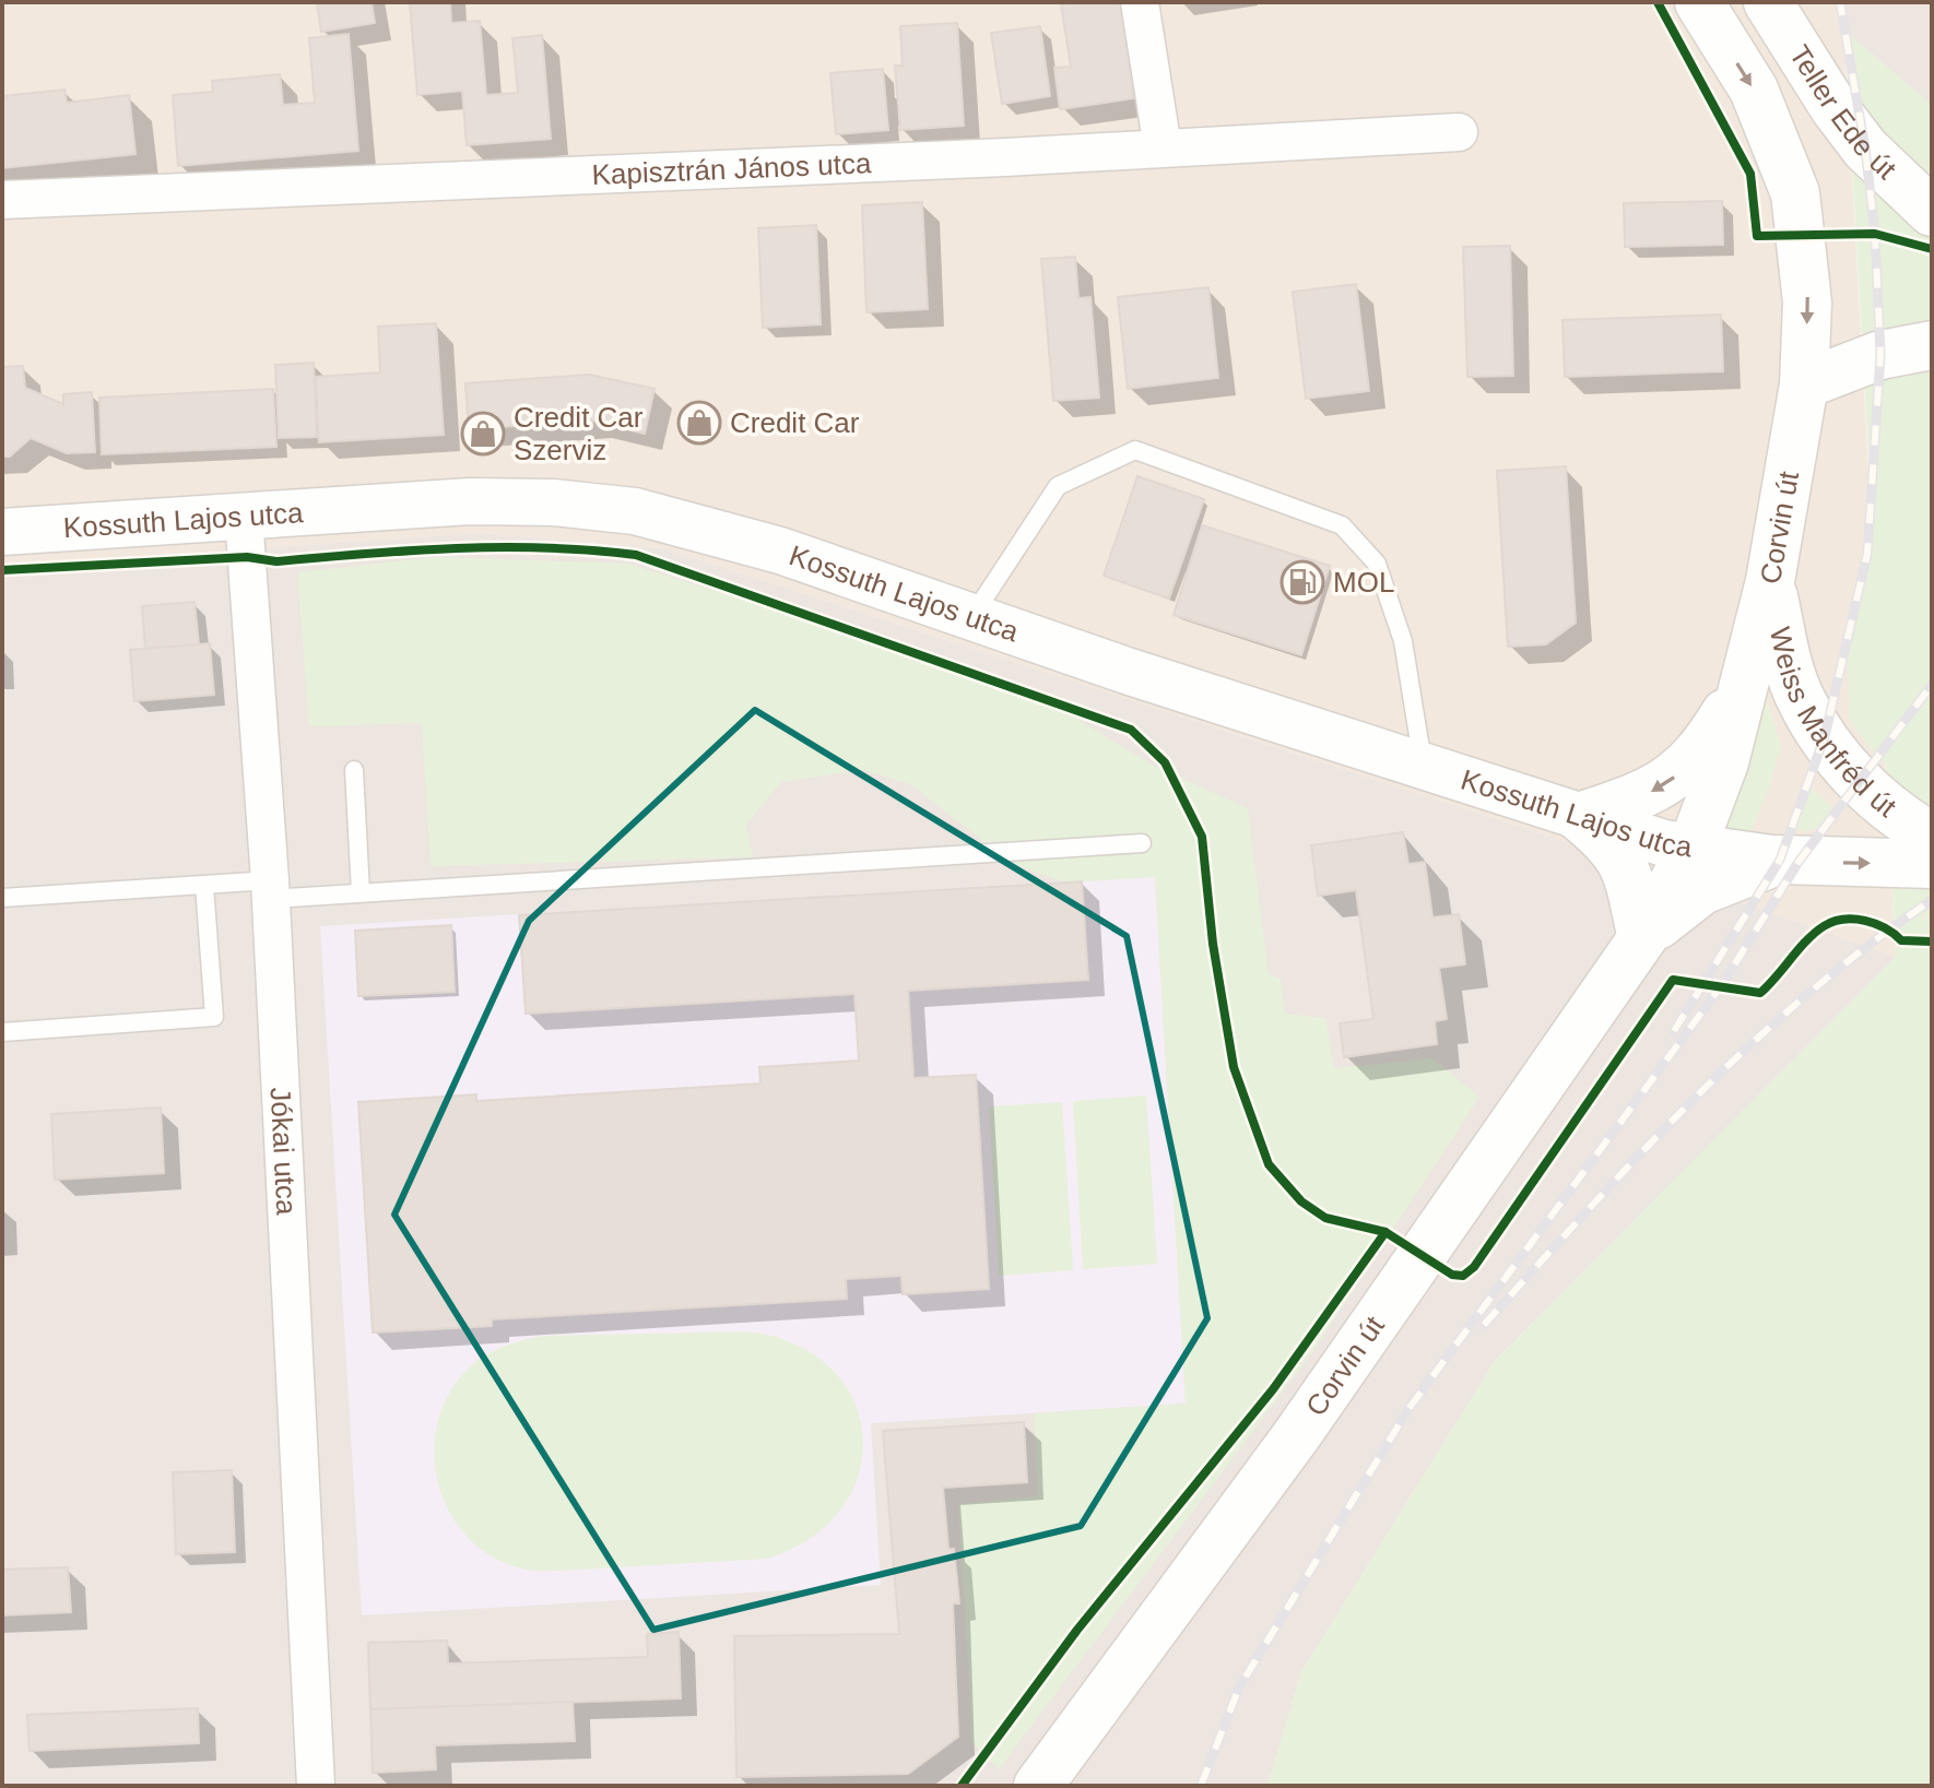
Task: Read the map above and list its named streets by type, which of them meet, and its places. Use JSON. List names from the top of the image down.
{
  "streets": {
    "main road": ["Teller Ede út", "Corvin út", "Weiss Manfréd út"],
    "street": ["Kapisztrán János utca", "Kossuth Lajos utca", "Jókai utca"]
  },
  "crossings": [
    ["Kossuth Lajos utca", "Jókai utca"],
    ["Corvin út", "Weiss Manfréd út"]
  ],
  "places": {
    "shop": ["Credit Car", "Credit Car Szerviz"],
    "fuel station": ["MOL"]
  }
}
